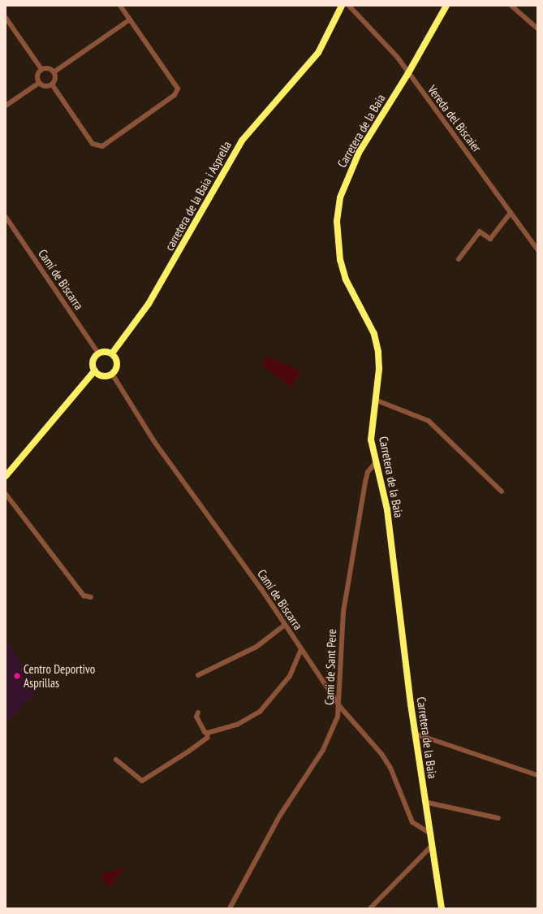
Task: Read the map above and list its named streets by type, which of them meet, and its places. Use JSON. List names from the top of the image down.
{
  "streets": {
    "main road": ["Carretera de la Baia", "carretera de la Baia i Asprella"],
    "street": ["Vereda del Biscaier", "Camí de Biscarra", "Camí de Sant Pere"]
  },
  "crossings": [
    ["Vereda del Biscaier", "Carretera de la Baia"],
    ["Carretera de la Baia", "Camí de Biscarra"],
    ["Carretera de la Baia", "Camí de Sant Pere"],
    ["carretera de la Baia i Asprella", "Camí de Biscarra"],
    ["Camí de Biscarra", "Camí de Sant Pere"]
  ],
  "places": ["Centro Deportivo Asprillas"]
}
